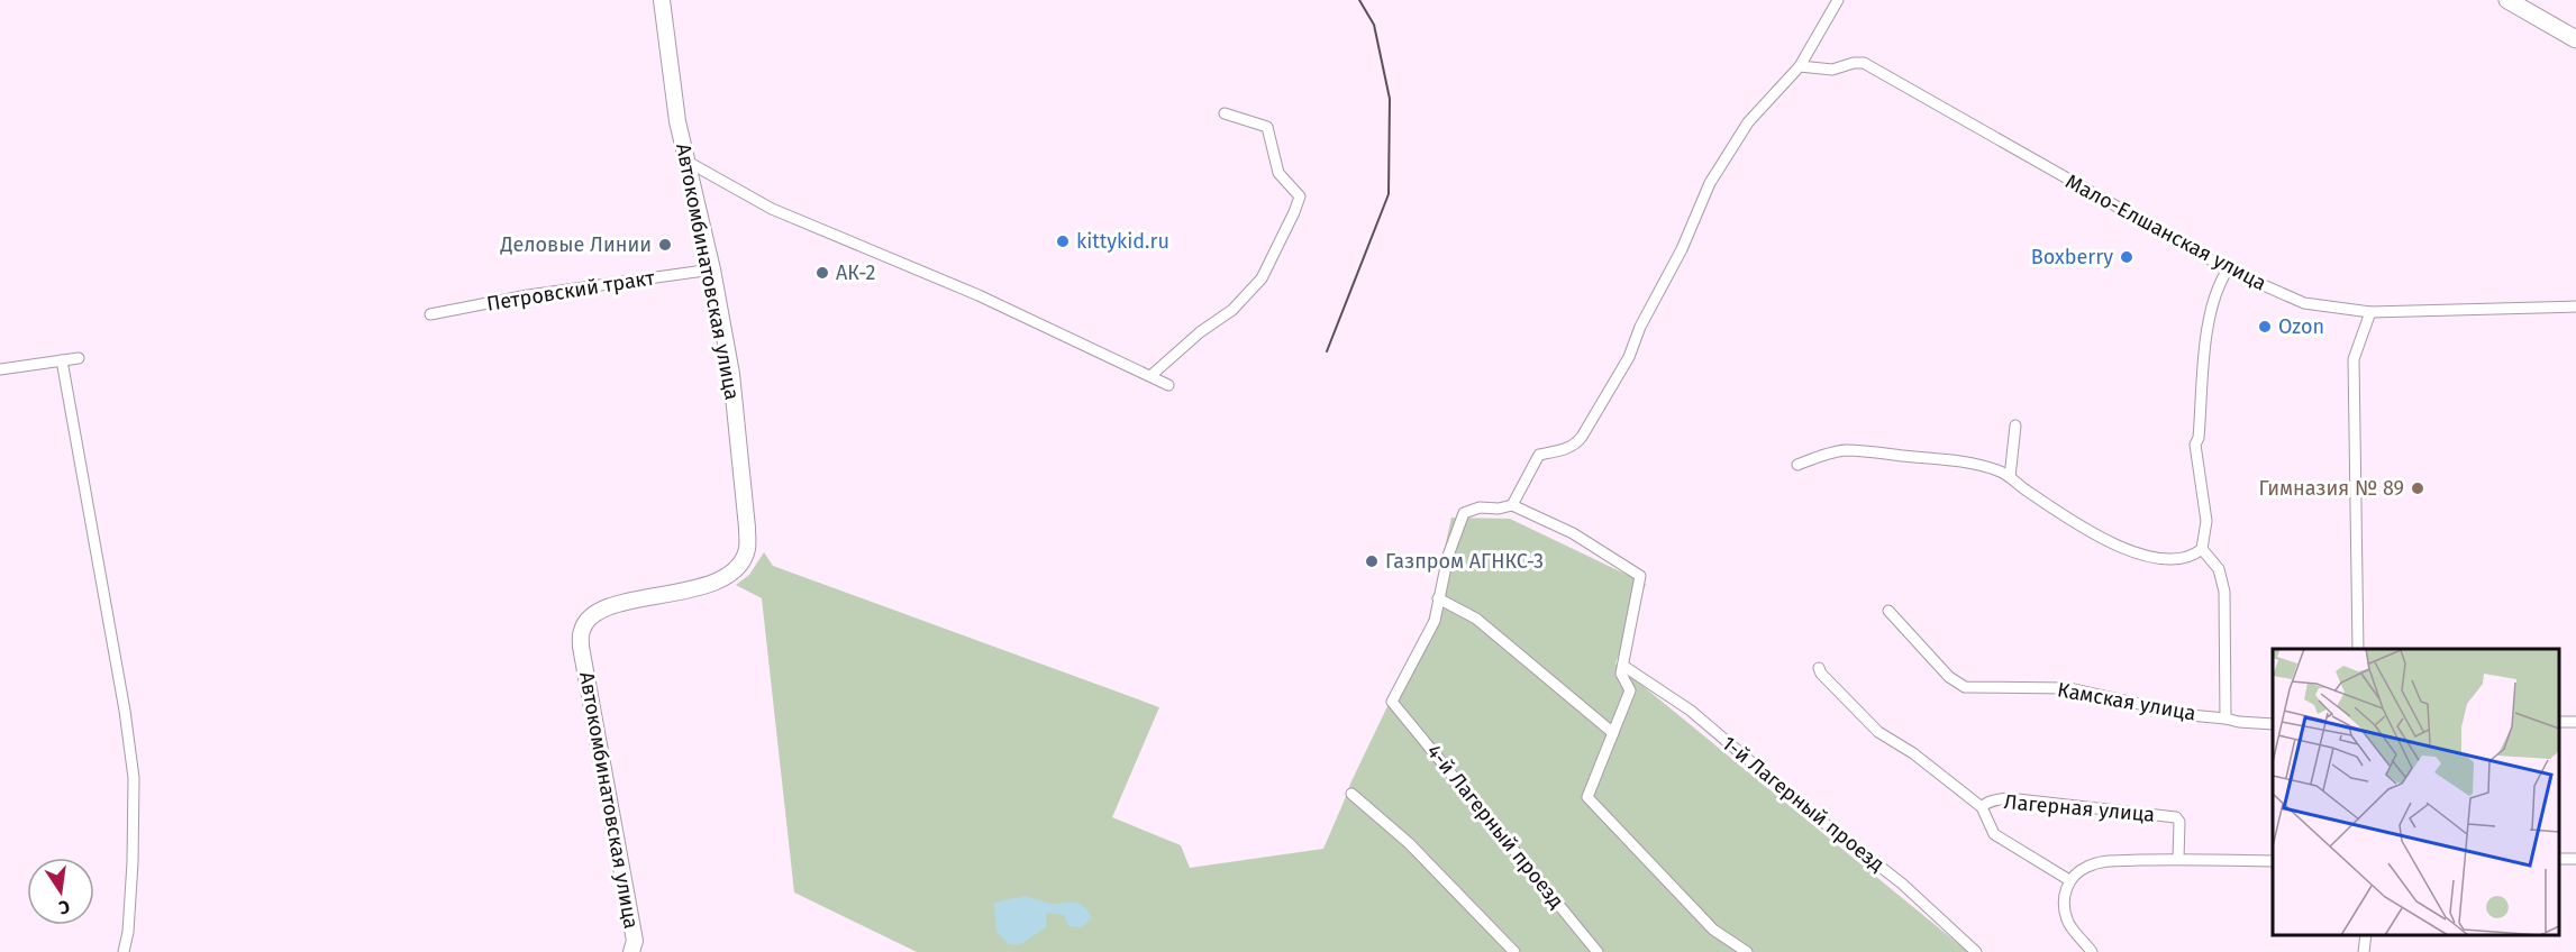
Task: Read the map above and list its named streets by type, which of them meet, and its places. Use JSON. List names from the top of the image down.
{
  "streets": {
    "street": [
      "Мало-Елшанская улица",
      "Автокомбинатовская улица",
      "Петровский тракт",
      "Камская улица",
      "1-й Лагерный проезд",
      "Лагерная улица",
      "4-й Лагерный проезд"
    ]
  },
  "crossings": [
    ["Автокомбинатовская улица", "Петровский тракт"]
  ],
  "places": [
    "kittykid.ru",
    "Деловые Линии",
    "Boxberry",
    "АК-2",
    "Ozon",
    "Гимназия № 89",
    "Газпром АГНКС-3"
  ],
  "north": "bottom"
}
